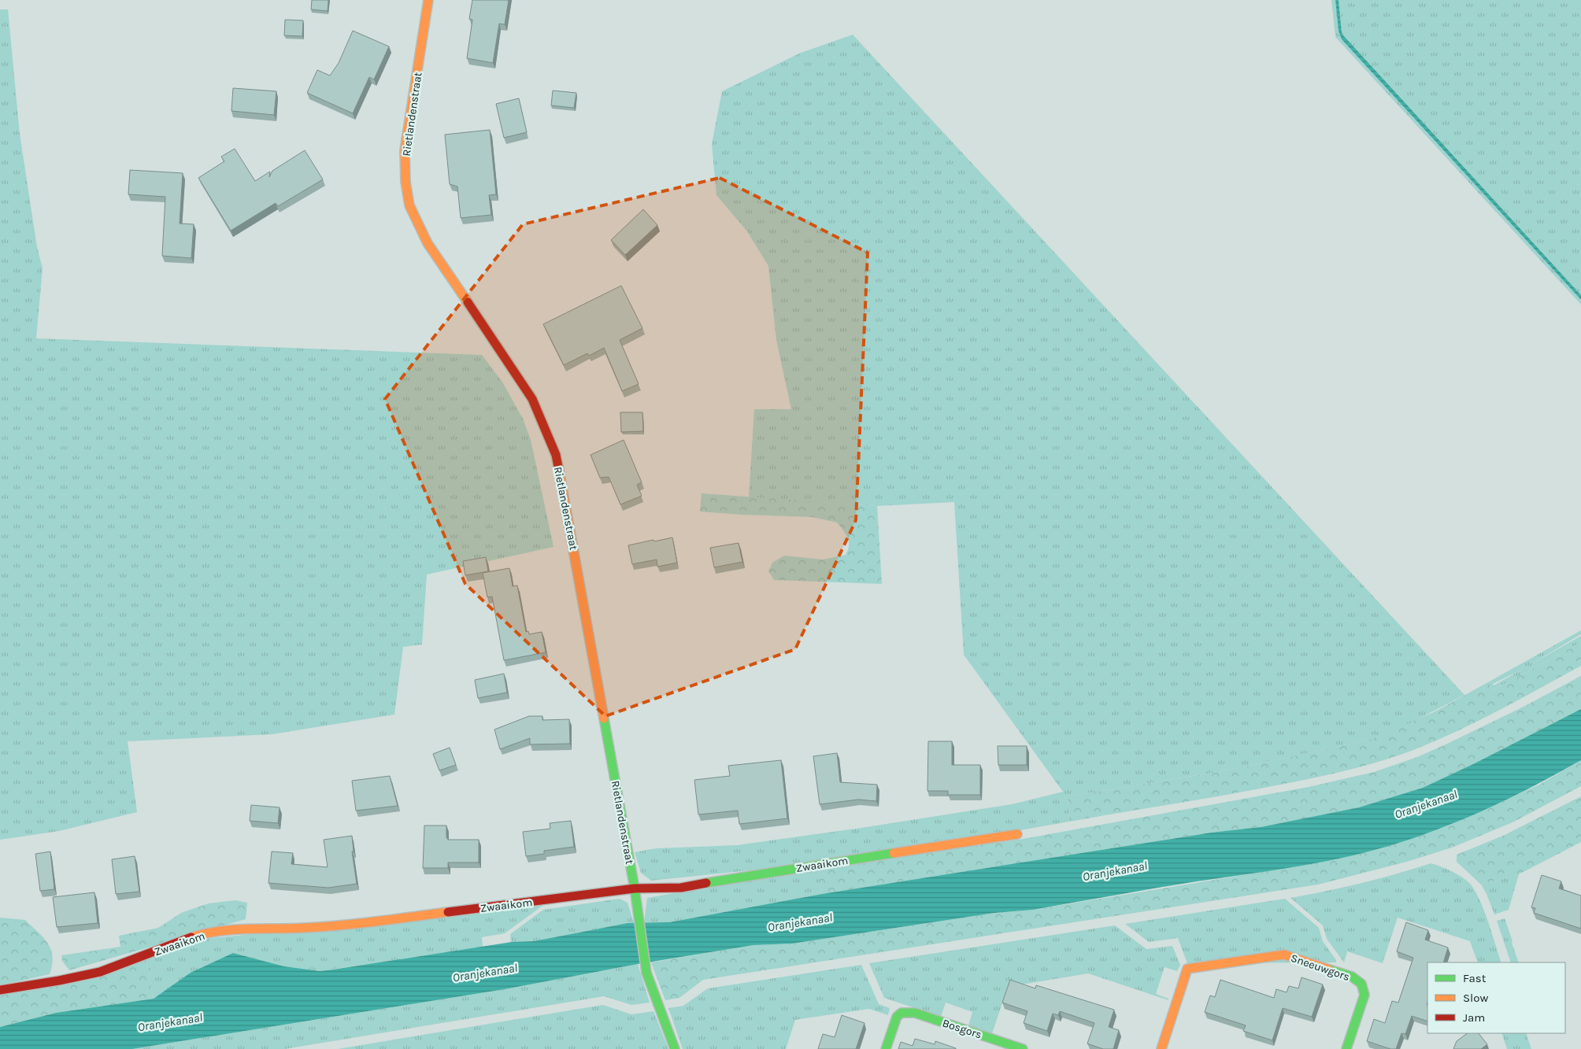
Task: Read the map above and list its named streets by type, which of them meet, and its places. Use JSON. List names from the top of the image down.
{
  "streets": {
    "street": [
      "Rietlandenstraat",
      "Zwaaikom",
      "Sneeuwgors",
      "Bosgors"
    ]
  },
  "crossings": [
    ["Rietlandenstraat", "Zwaaikom"]
  ],
  "water": ["Oranjekanaal"],
  "legend": ["Fast", "Slow", "Jam"]
}
